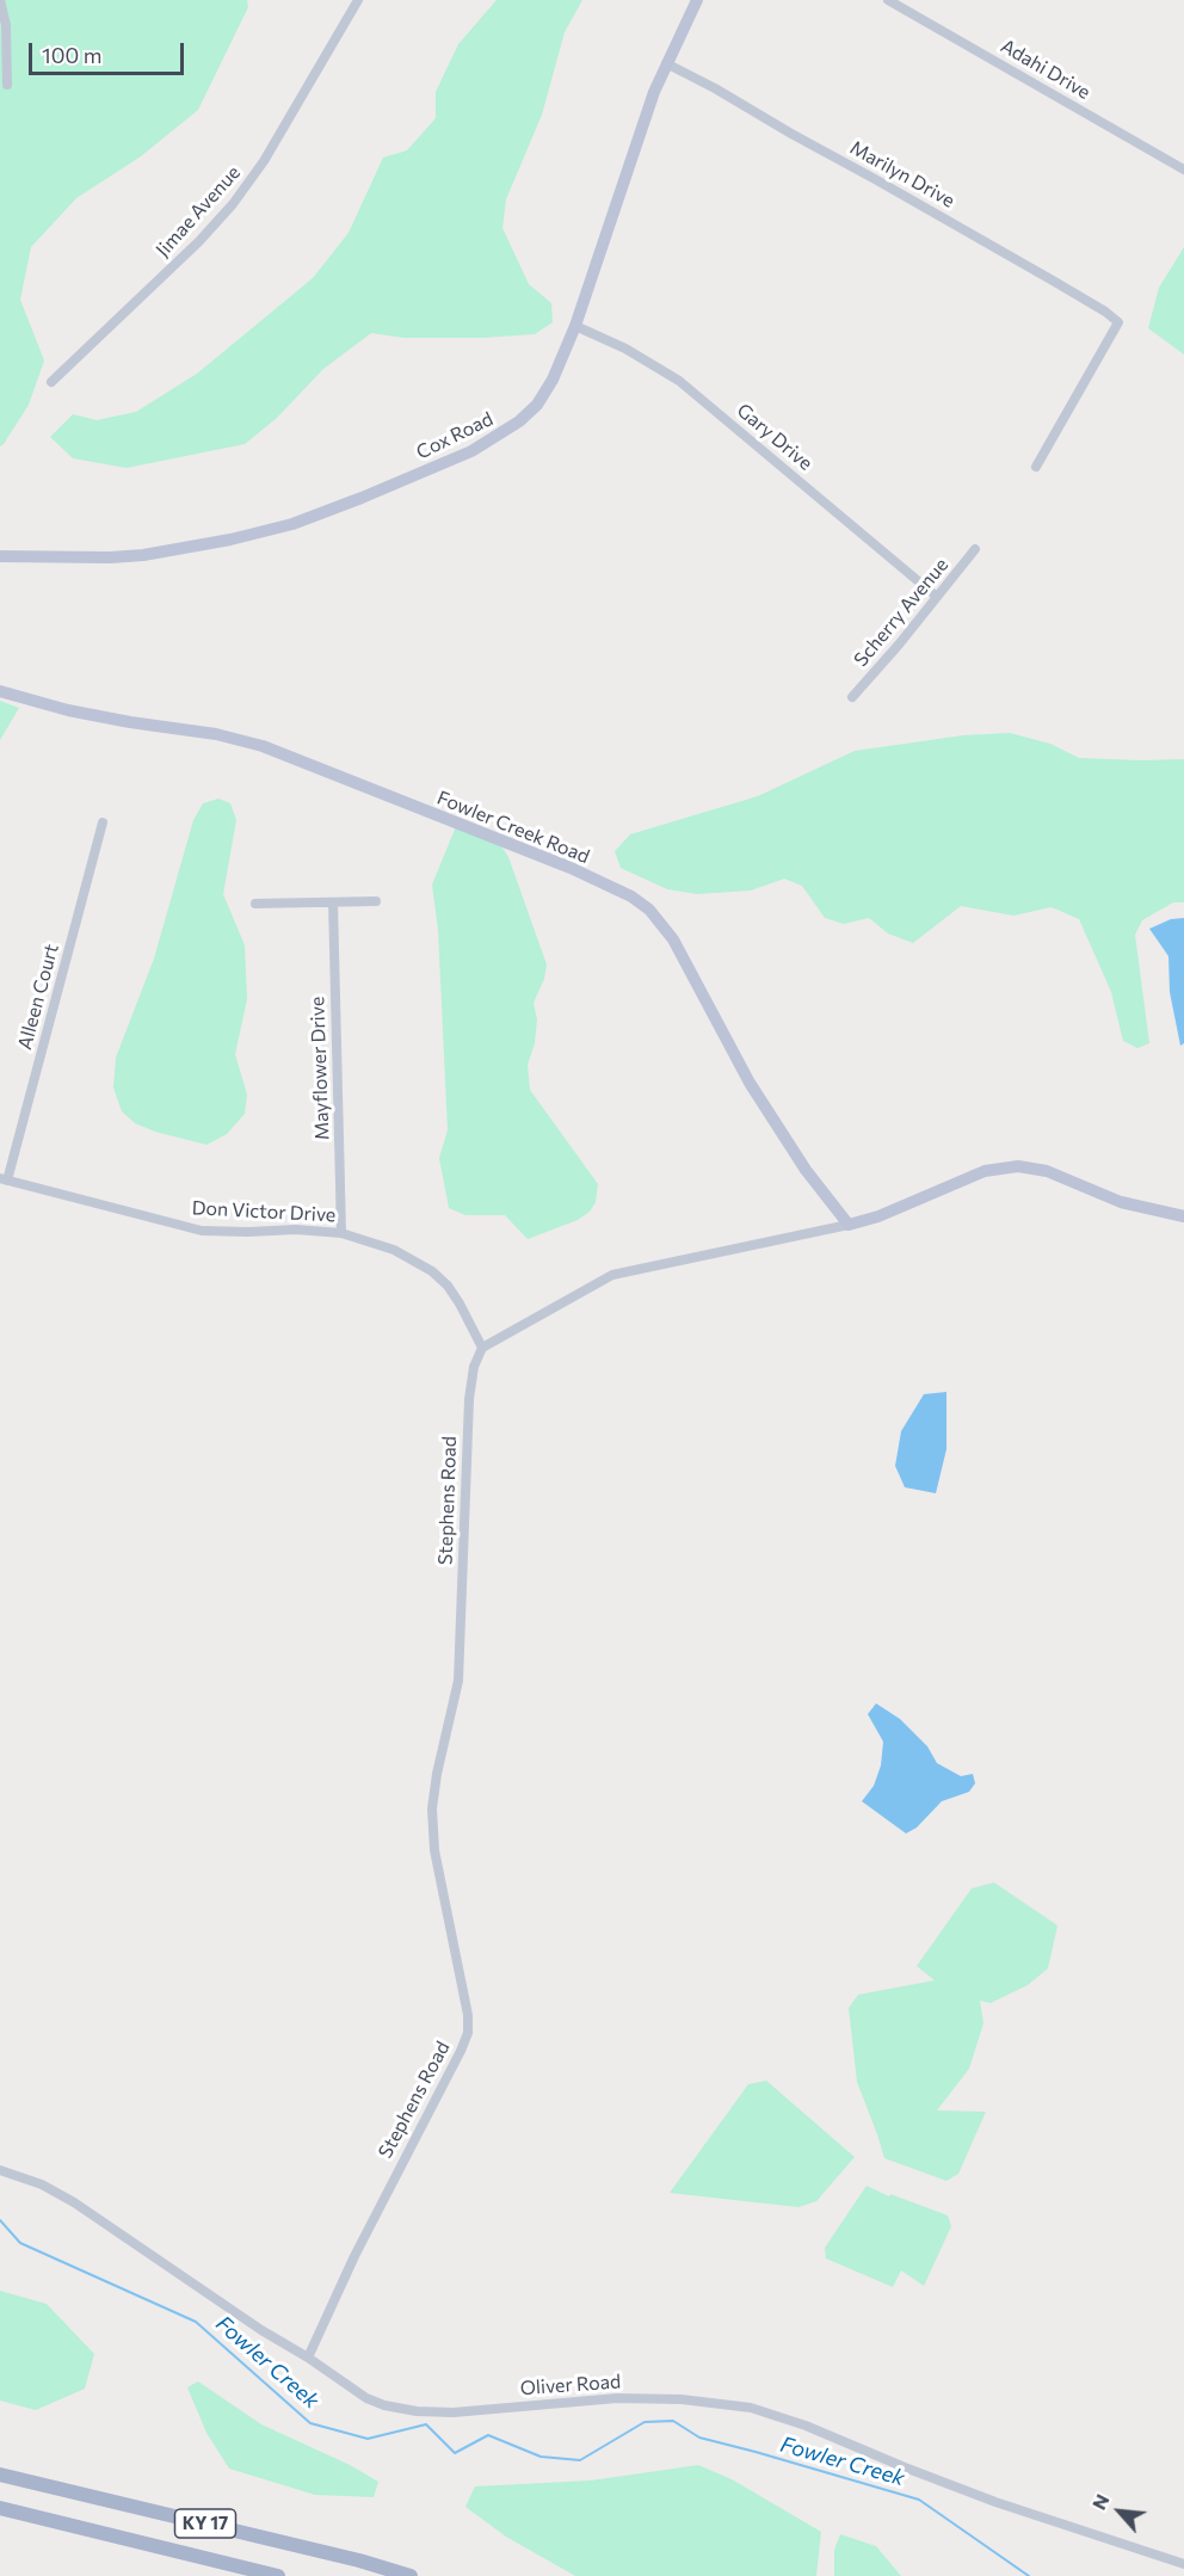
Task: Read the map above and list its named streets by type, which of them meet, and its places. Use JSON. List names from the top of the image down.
{
  "streets": {
    "main road": ["Cox Road", "Fowler Creek Road", "KY 17"],
    "street": [
      "Adahi Drive",
      "Marilyn Drive",
      "Jimae Avenue",
      "Gary Drive",
      "Scherry Avenue",
      "Alleen Court",
      "Mayflower Drive",
      "Don Victor Drive",
      "Stephens Road",
      "Oliver Road"
    ]
  },
  "crossings": [
    ["Marilyn Drive", "Cox Road"],
    ["Cox Road", "Gary Drive"],
    ["Gary Drive", "Scherry Avenue"],
    ["Alleen Court", "Don Victor Drive"],
    ["Mayflower Drive", "Don Victor Drive"],
    ["Don Victor Drive", "Stephens Road"],
    ["Stephens Road", "Oliver Road"]
  ],
  "water": ["Fowler Creek"],
  "scale_bar": "100 m",
  "north": "top left"
}
